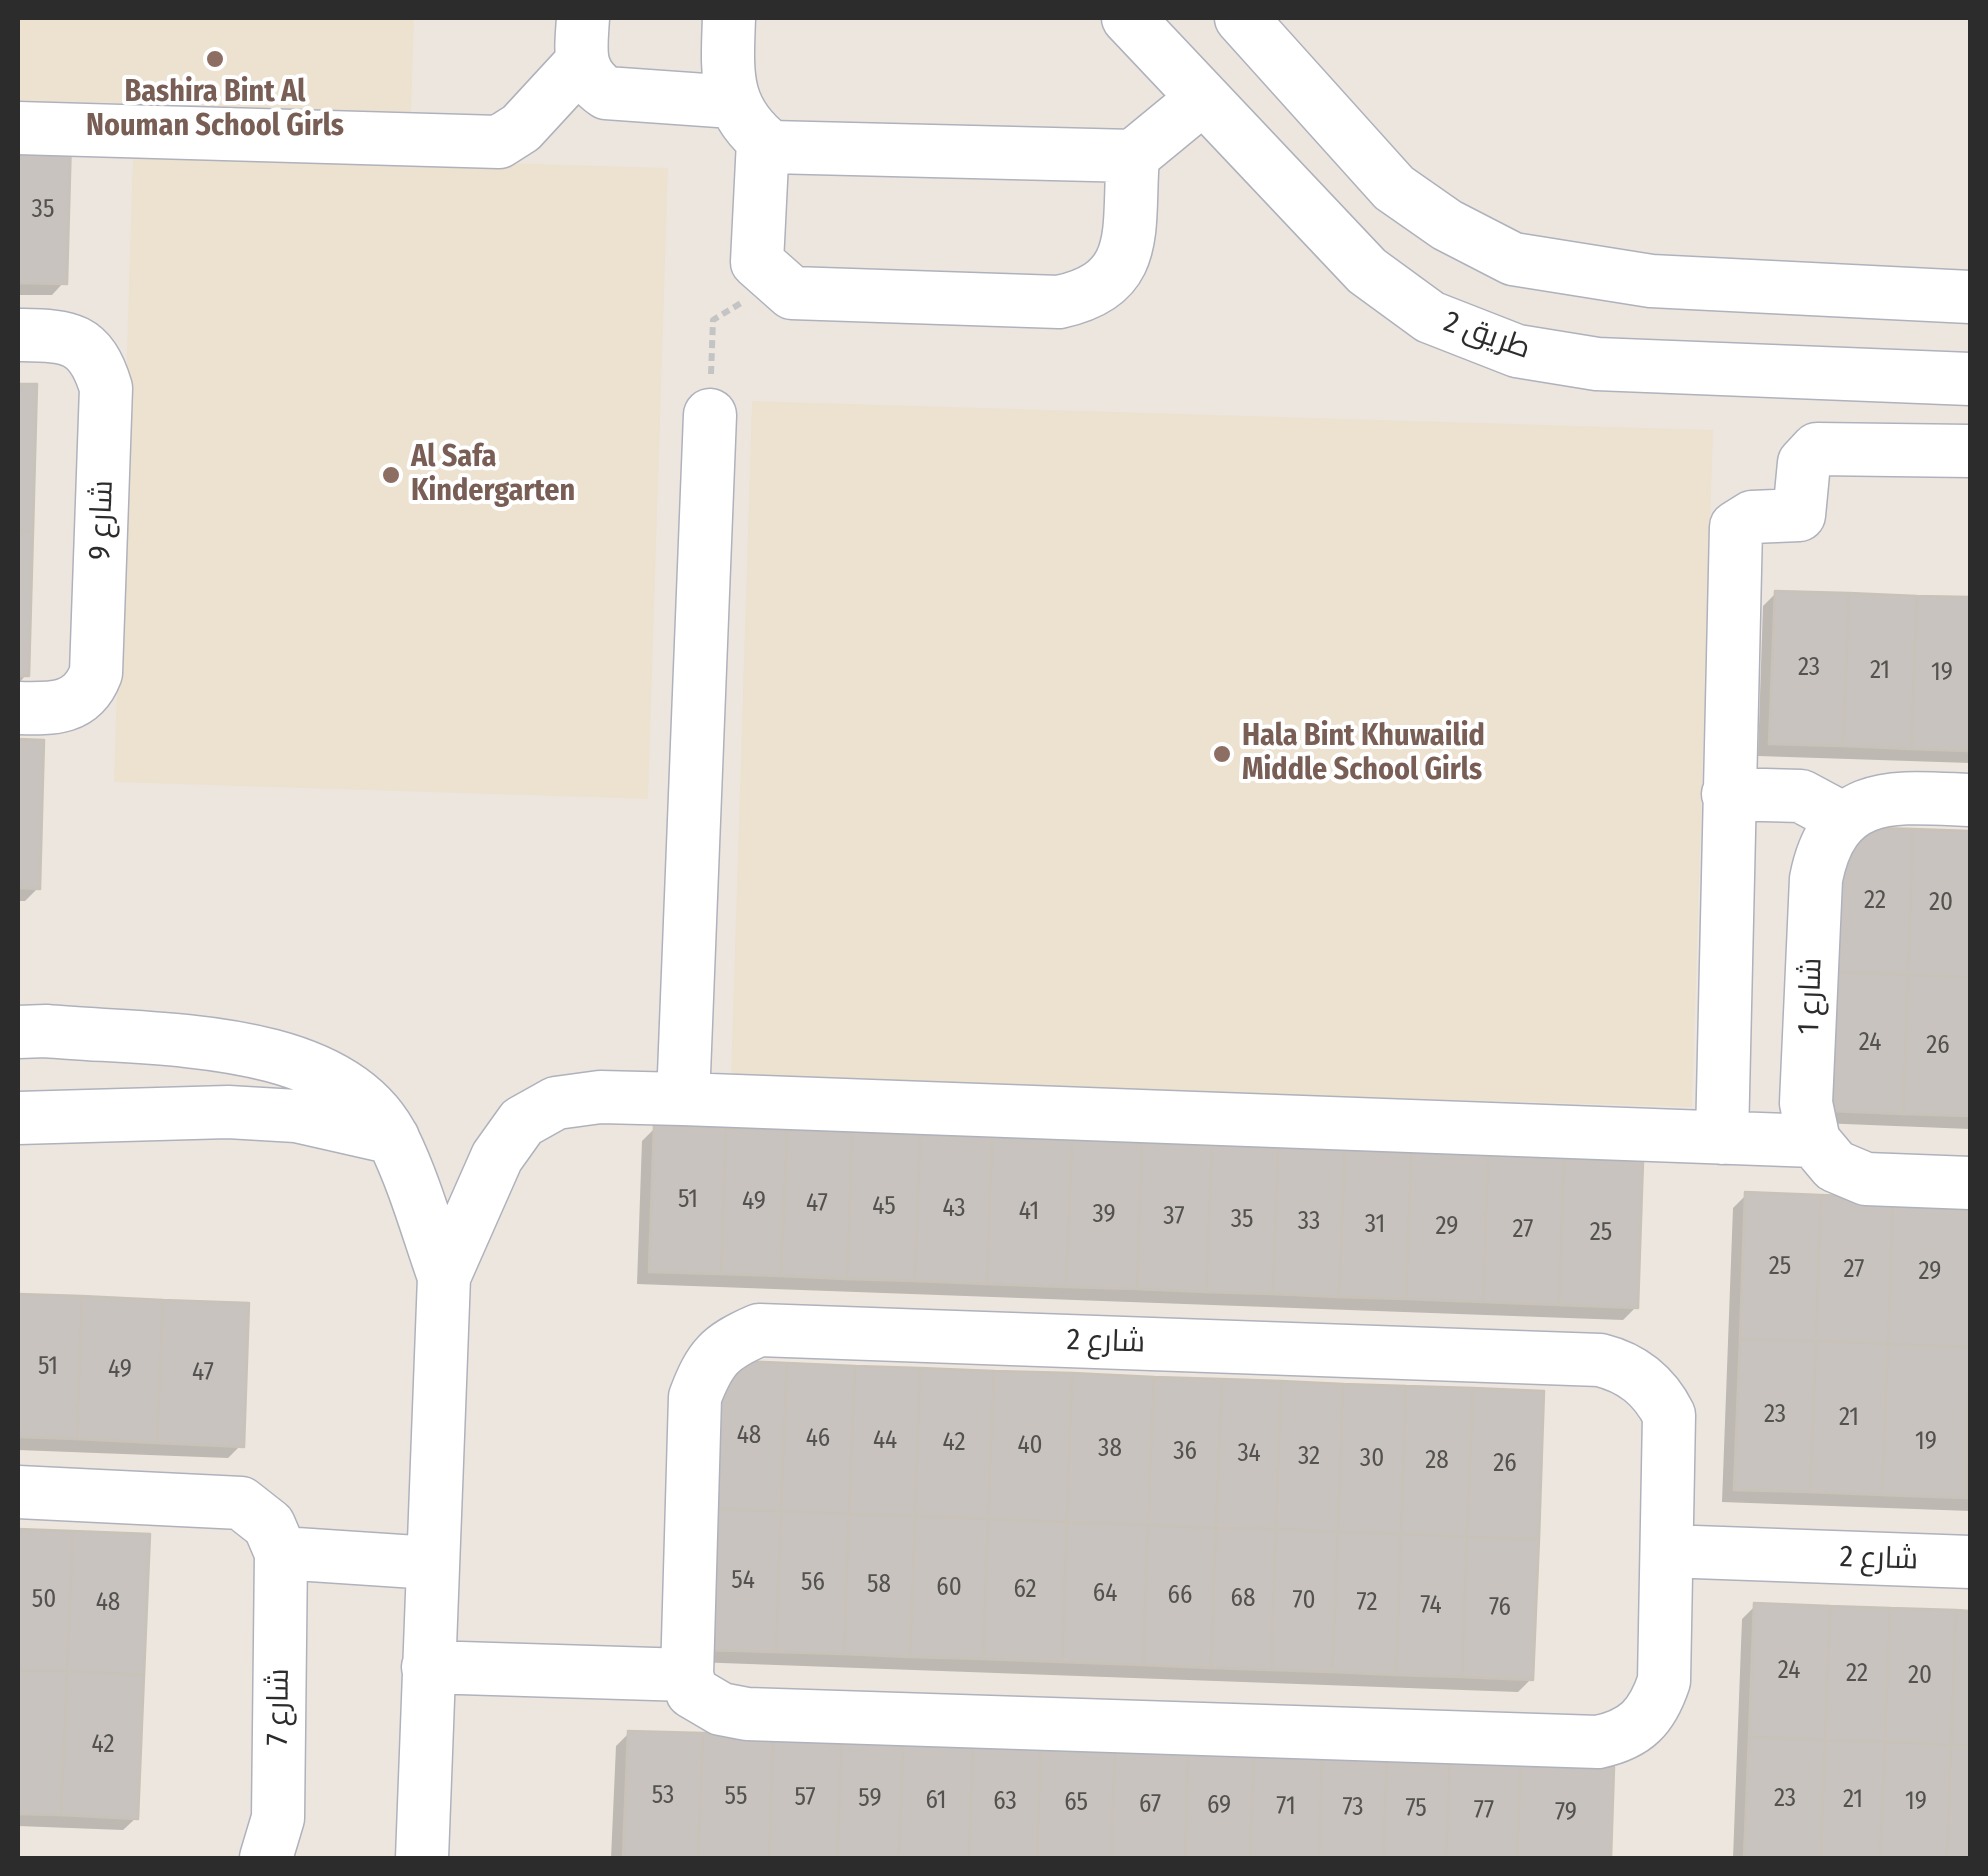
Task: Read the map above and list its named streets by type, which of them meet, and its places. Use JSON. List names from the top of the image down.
{
  "streets": {
    "street": [
      "طريق 2",
      "شارع 9",
      "شارع 1",
      "شارع 2",
      "شارع 7"
    ]
  },
  "places": ["Bashira Bint Al Nouman School Girls", "Al Safa Kindergarten", "Hala Bint Khuwailid Middle School Girls"],
  "house_numbers": [
    "35",
    "23",
    "21",
    "19",
    "22",
    "20",
    "24",
    "26",
    "51",
    "49",
    "47",
    "45",
    "43",
    "41",
    "39",
    "37",
    "35",
    "33",
    "31",
    "29",
    "27",
    "25",
    "25",
    "27",
    "29",
    "51",
    "49",
    "47",
    "23",
    "21",
    "48",
    "46",
    "44",
    "19",
    "42",
    "40",
    "38",
    "36",
    "34",
    "32",
    "30",
    "28",
    "26",
    "54",
    "56",
    "58",
    "60",
    "62",
    "64",
    "66",
    "68",
    "50",
    "70",
    "48",
    "72",
    "74",
    "76",
    "24",
    "22",
    "20",
    "42",
    "53",
    "55",
    "57",
    "59",
    "23",
    "21",
    "61",
    "63",
    "19",
    "65",
    "67",
    "69",
    "71",
    "73",
    "75",
    "77",
    "79"
  ]
}
